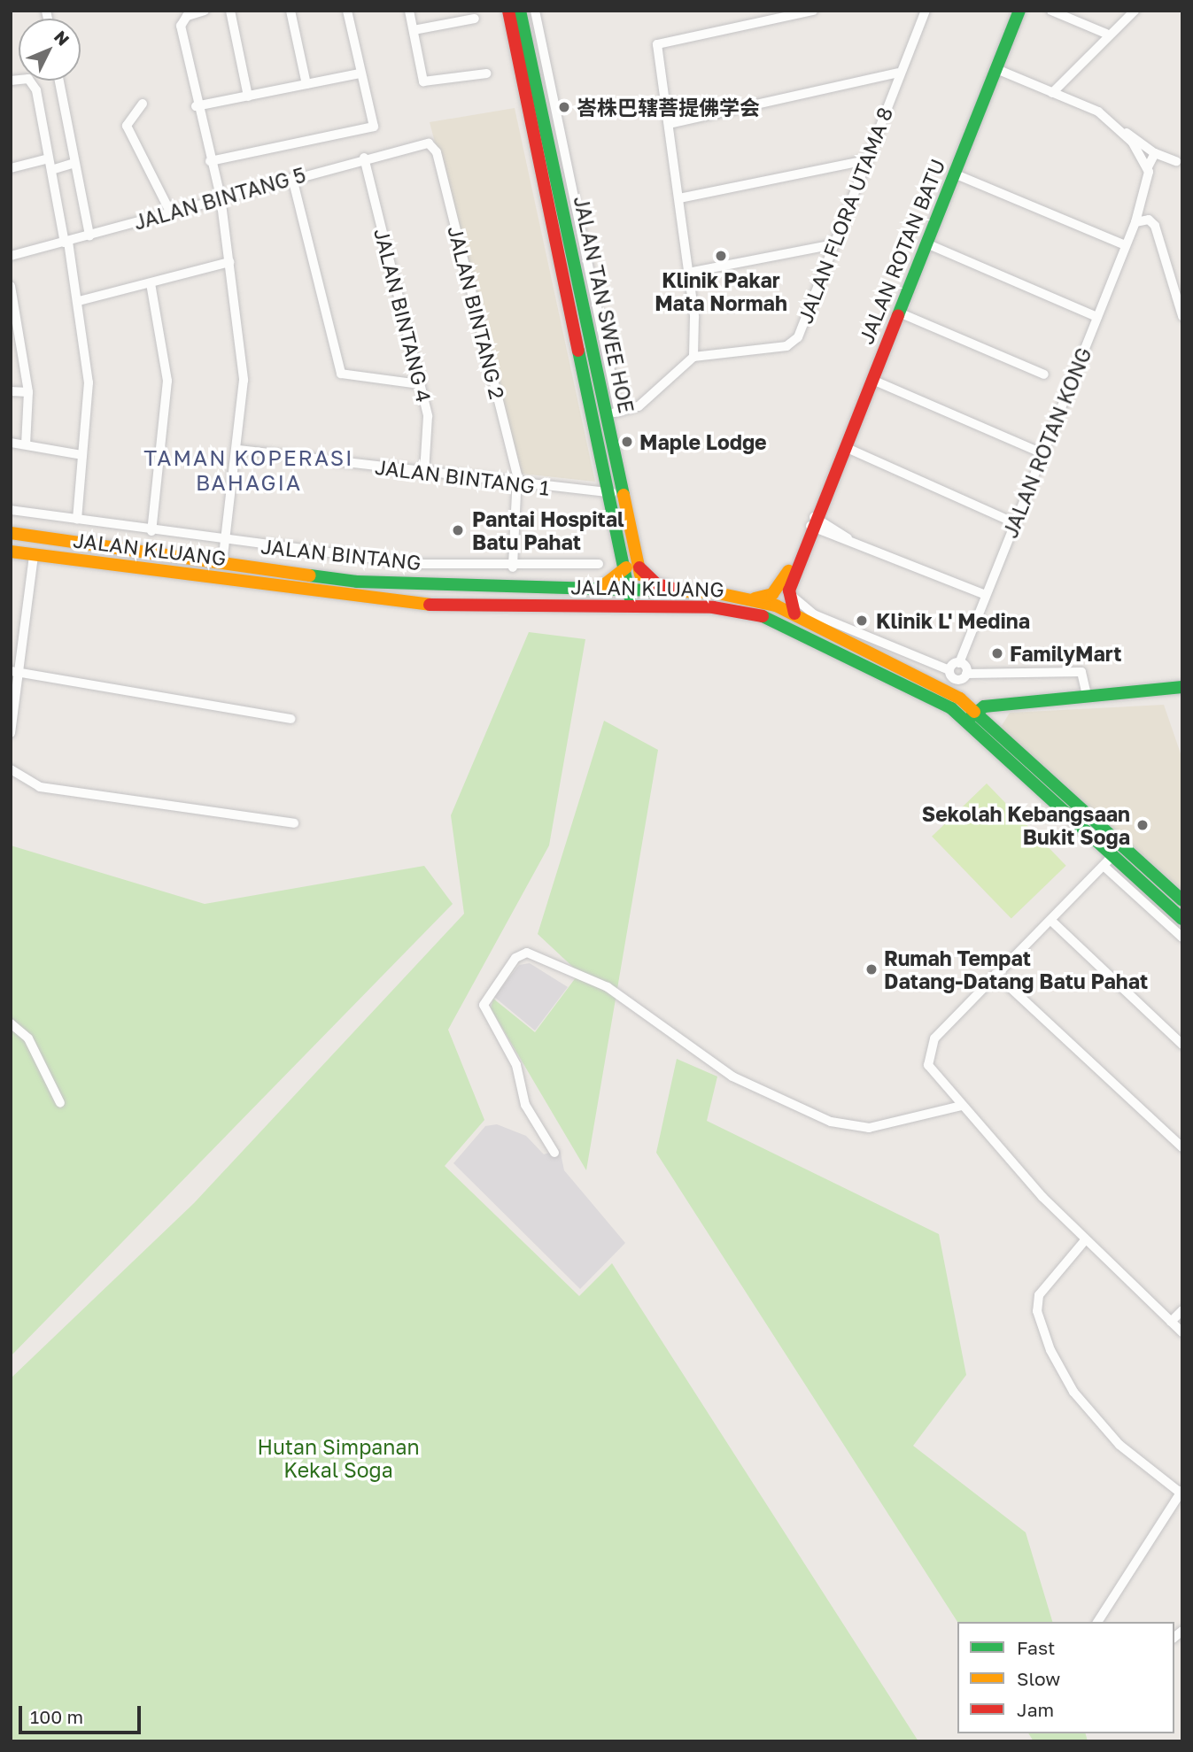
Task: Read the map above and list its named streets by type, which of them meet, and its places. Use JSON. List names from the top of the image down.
{
  "streets": {
    "main road": ["JALAN ROTAN BATU", "JALAN TAN SWEE HOE", "JALAN KLUANG"],
    "street": [
      "JALAN BINTANG 5",
      "JALAN FLORA UTAMA 8",
      "JALAN BINTANG 2",
      "JALAN BINTANG 4",
      "JALAN ROTAN KONG",
      "JALAN BINTANG 1",
      "JALAN BINTANG"
    ]
  },
  "crossings": [
    ["JALAN BINTANG 5", "JALAN BINTANG 2"],
    ["JALAN BINTANG 5", "JALAN BINTANG 4"],
    ["JALAN ROTAN BATU", "JALAN KLUANG"],
    ["JALAN TAN SWEE HOE", "JALAN BINTANG 1"],
    ["JALAN TAN SWEE HOE", "JALAN KLUANG"],
    ["JALAN BINTANG 2", "JALAN BINTANG 1"],
    ["JALAN BINTANG 2", "JALAN BINTANG"],
    ["JALAN BINTANG 4", "JALAN BINTANG 1"]
  ],
  "districts": ["TAMAN KOPERASI BAHAGIA"],
  "parks": ["Hutan Simpanan Kekal Soga"],
  "places": [
    "峇株巴辖菩提佛学会",
    "Klinik Pakar Mata Normah",
    "Maple Lodge",
    "Pantai Hospital Batu Pahat",
    "Klinik L' Medina",
    "FamilyMart",
    "Sekolah Kebangsaan Bukit Soga",
    "Rumah Tempat Datang-Datang Batu Pahat"
  ],
  "legend": ["Fast", "Slow", "Jam"],
  "scale_bar": "100 m",
  "north": "top right"
}
